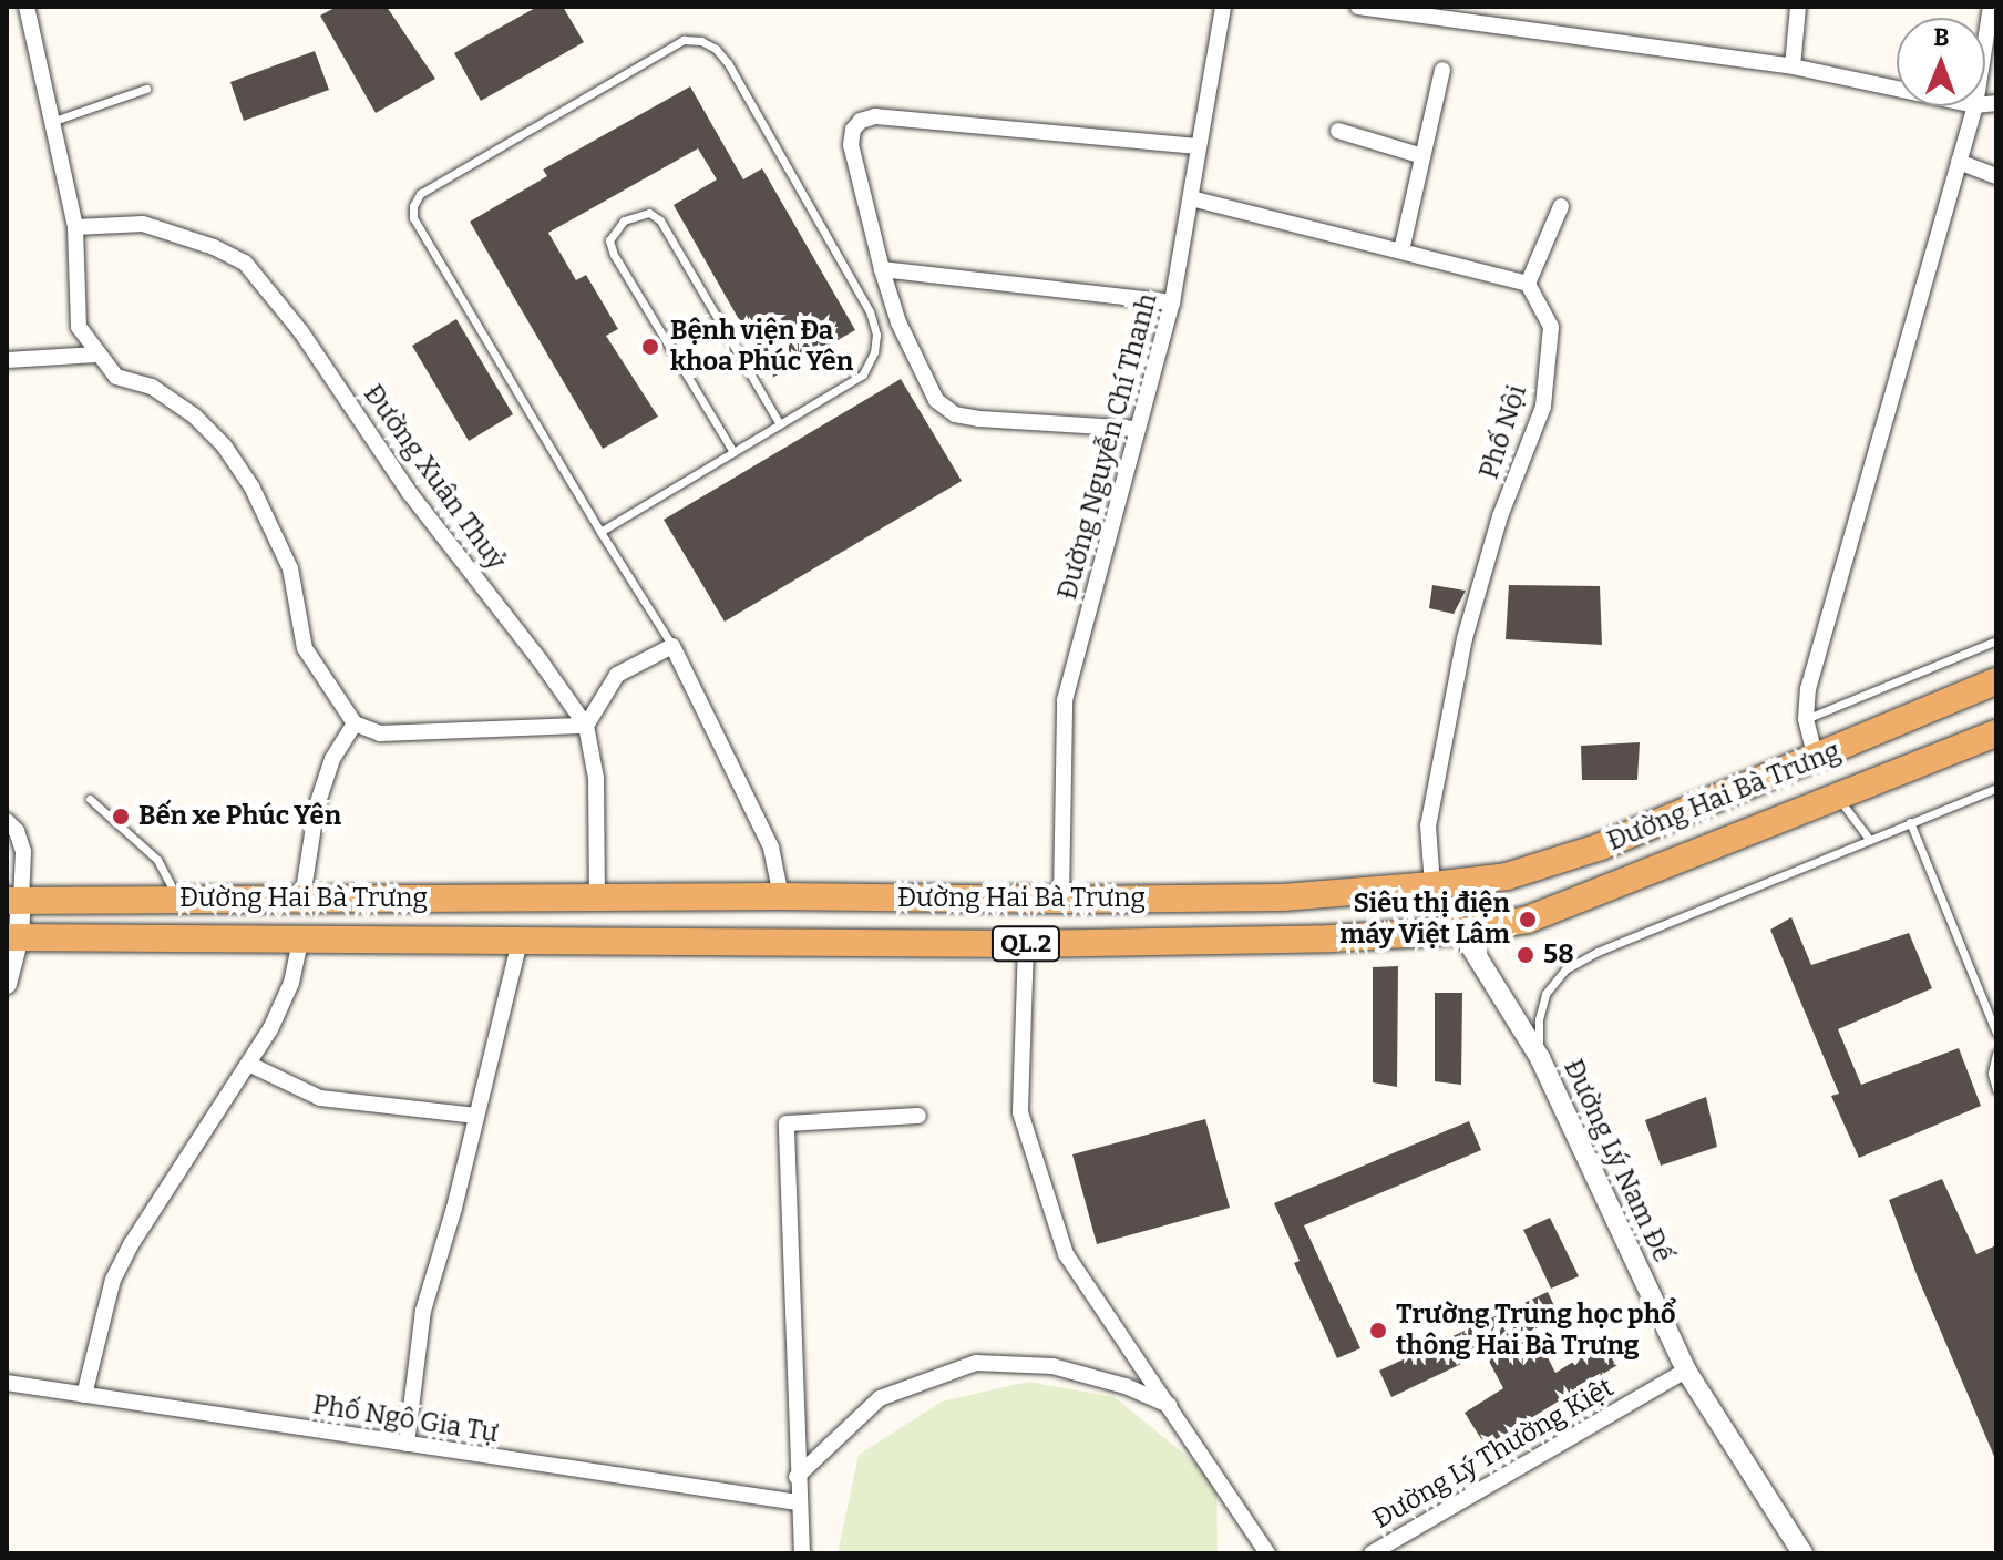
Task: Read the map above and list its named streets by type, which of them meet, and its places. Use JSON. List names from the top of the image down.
{
  "streets": {
    "highway": ["Đường Hai Bà Trưng", "QL.2"],
    "street": [
      "Phố Nội",
      "Đường Nguyễn Chí Thanh",
      "Đường Xuân Thuỷ",
      "Đường Lý Nam Đế",
      "Phố Ngô Gia Tự",
      "Đường Lý Thường Kiệt"
    ]
  },
  "crossings": [
    ["Phố Nội", "Đường Hai Bà Trưng"],
    ["Phố Nội", "Đường Lý Nam Đế"],
    ["Đường Nguyễn Chí Thanh", "Đường Hai Bà Trưng"],
    ["Đường Xuân Thuỷ", "Đường Hai Bà Trưng"],
    ["Đường Hai Bà Trưng", "Đường Lý Nam Đế"],
    ["Đường Lý Nam Đế", "Đường Lý Thường Kiệt"]
  ],
  "places": [
    "Bệnh viện Đa khoa Phúc Yên",
    "Bến xe Phúc Yên",
    "Siêu thị điện máy Việt Lâm",
    "58",
    "Trường Trung học phổ thông Hai Bà Trưng"
  ],
  "north": "top"
}
